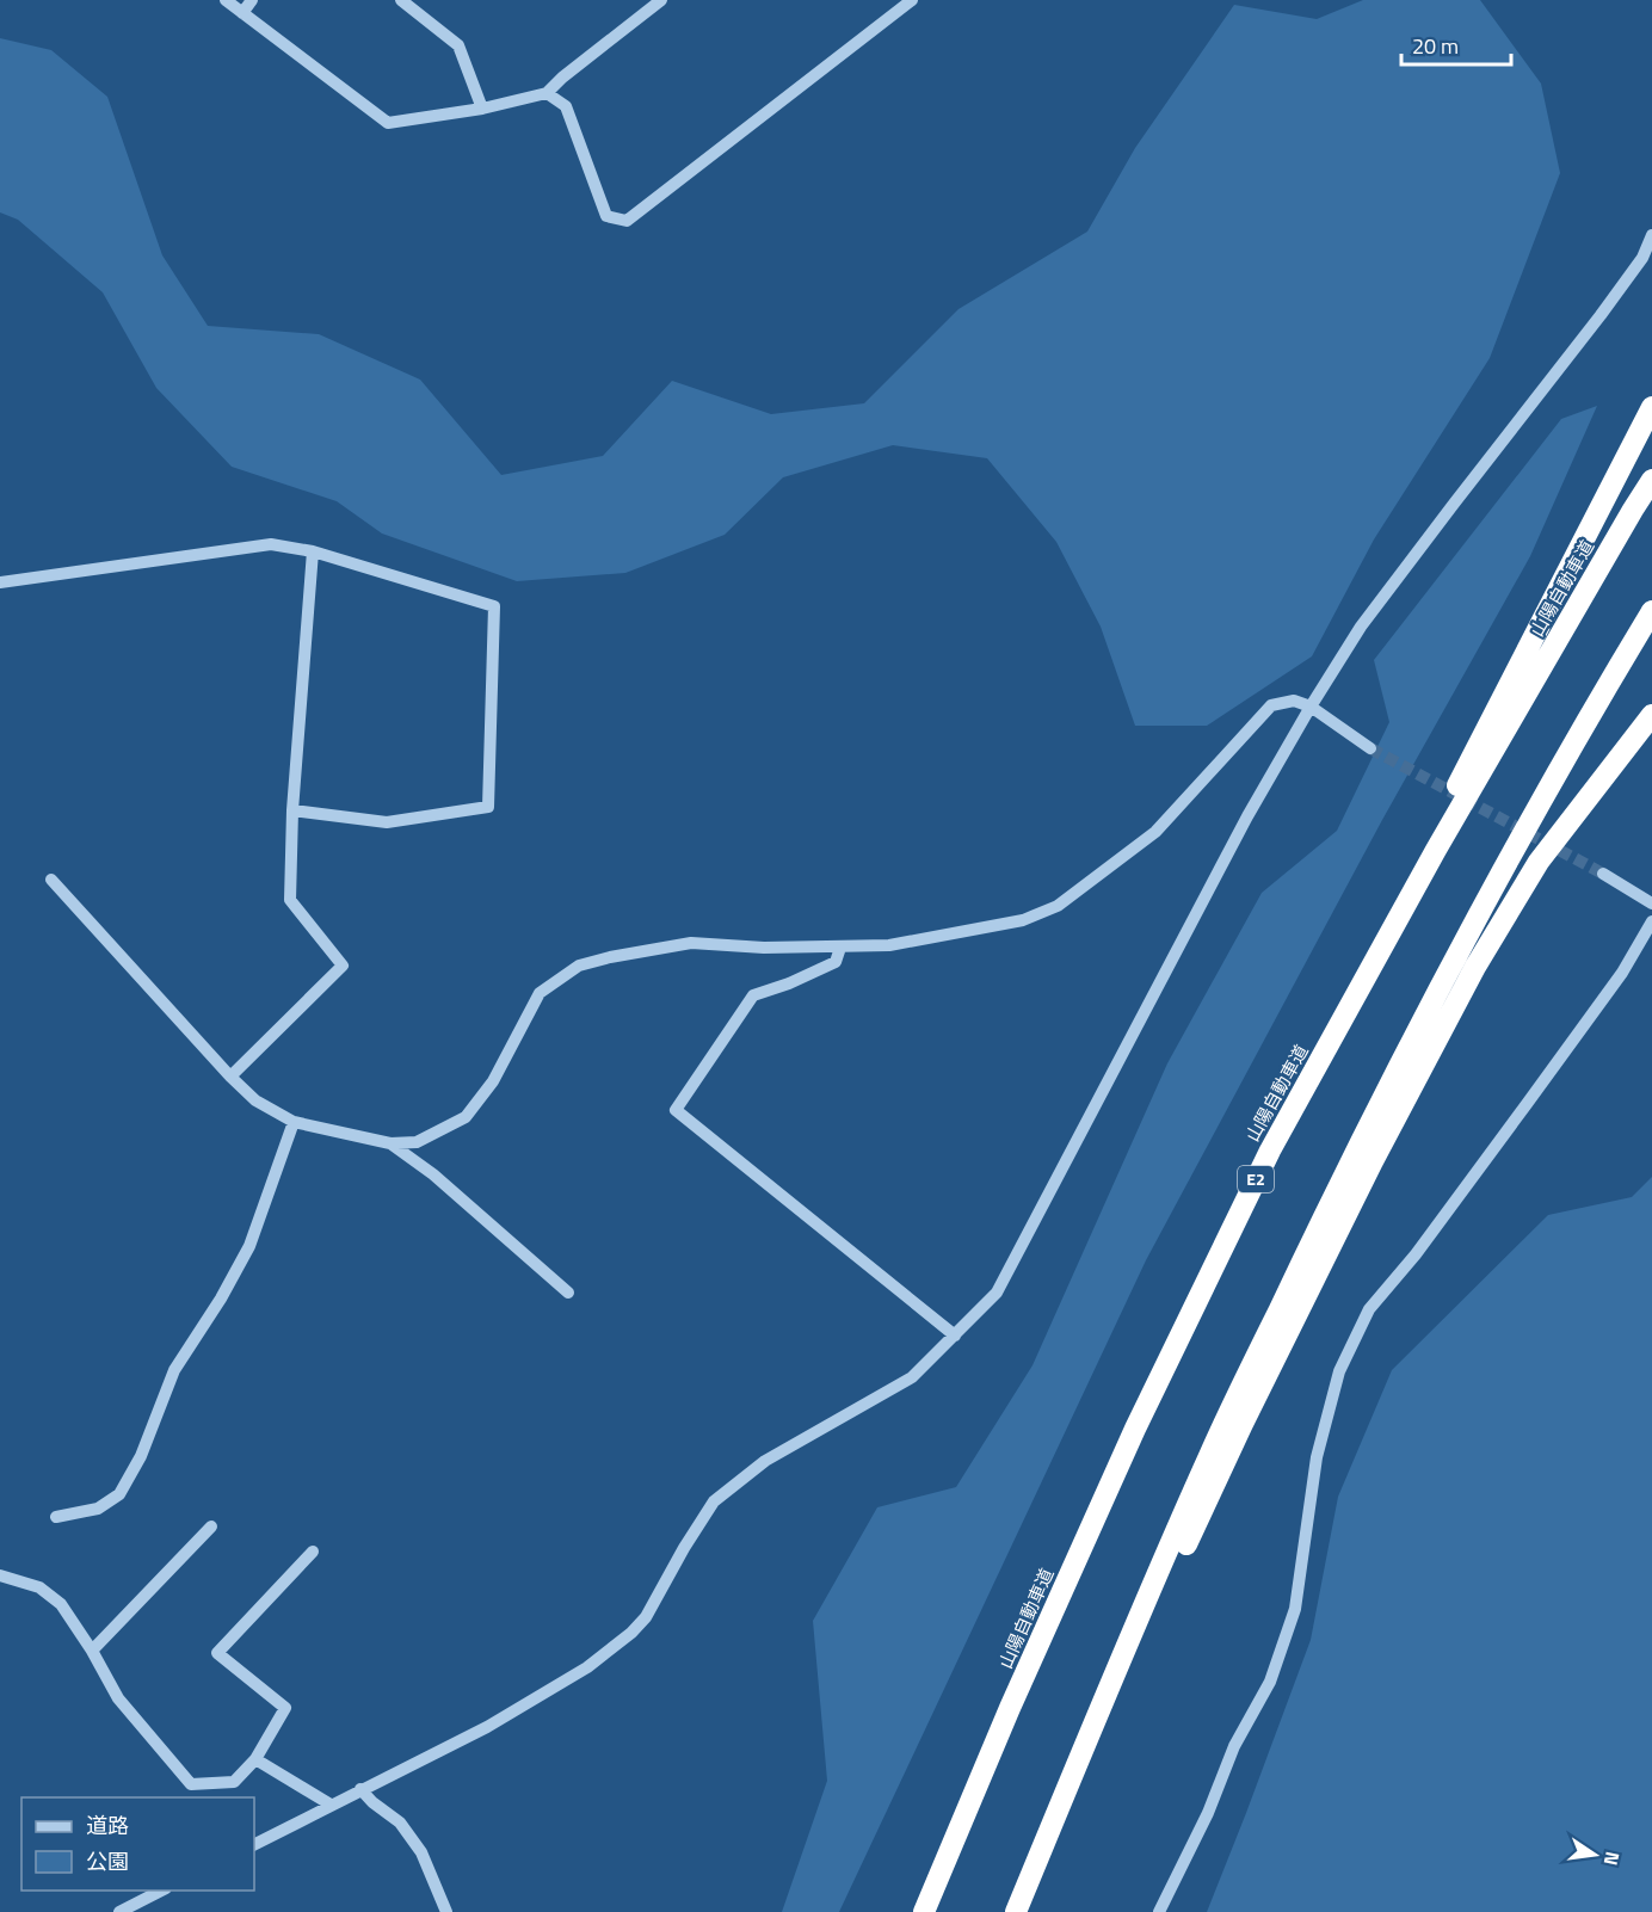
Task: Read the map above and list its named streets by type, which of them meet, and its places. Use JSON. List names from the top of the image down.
{
  "streets": {
    "highway": ["山陽自動車道", "E2"]
  },
  "legend": ["道路", "公園"],
  "scale_bar": "20 m",
  "north": "right"
}
